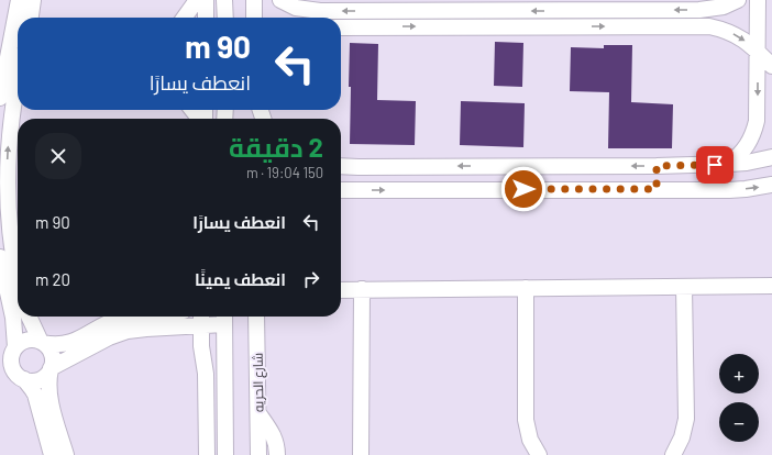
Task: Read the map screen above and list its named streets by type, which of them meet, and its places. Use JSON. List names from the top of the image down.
{
  "streets": {
    "street": ["شارع الحريه"]
  },
  "page": {
    "turn": ["90 m", "انعطف يسارًا"],
    "heading": ["2 دقيقة", "150 m · 19:04"],
    "list": [
      {
        "name": "انعطف يسارًا",
        "value": "90 m"
      },
      {
        "name": "انعطف يمينًا",
        "value": "20 m"
      }
    ],
    "map_buttons": ["+", "−"]
  }
}
